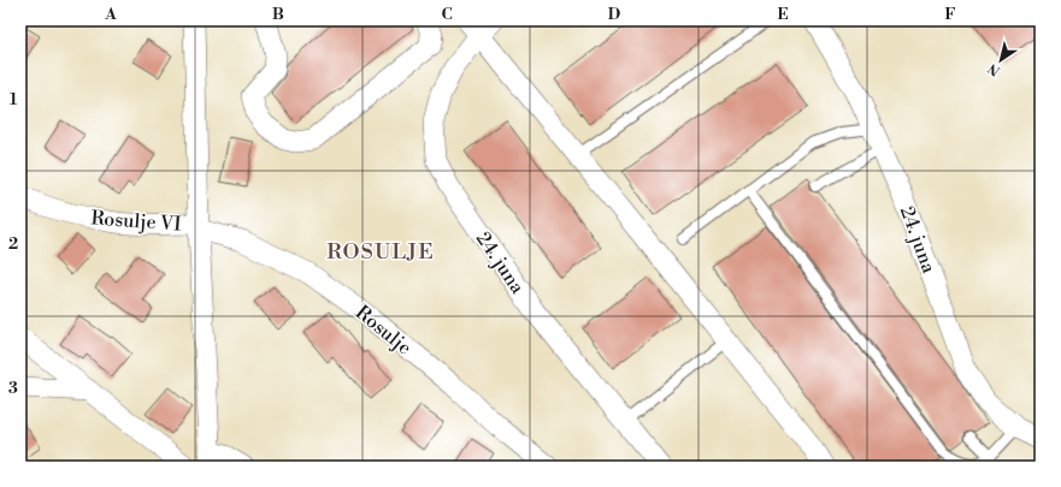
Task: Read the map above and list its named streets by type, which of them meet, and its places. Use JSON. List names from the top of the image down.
{
  "streets": {
    "street": ["Rosulje VI", "24. juna", "Rosulje"]
  },
  "crossings": [
    ["Rosulje VI", "Rosulje"]
  ],
  "districts": ["ROSULJE"],
  "north": "bottom left",
  "grid": {
    "columns": [
      "A",
      "B",
      "C",
      "D",
      "E",
      "F"
    ],
    "rows": ["1", "2", "3"]
  }
}
